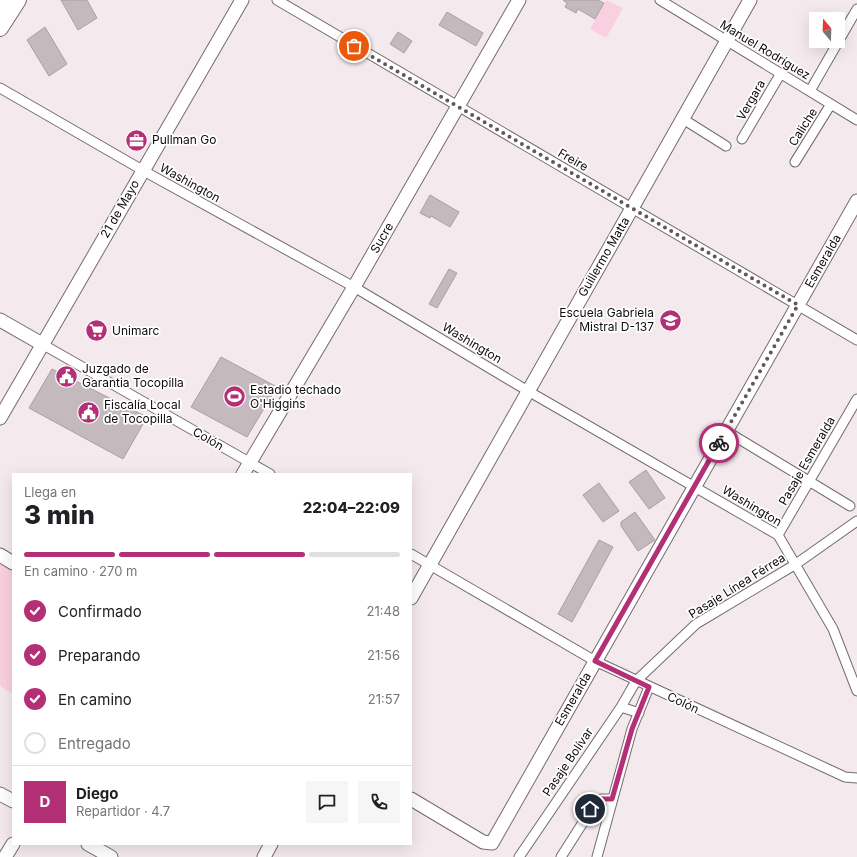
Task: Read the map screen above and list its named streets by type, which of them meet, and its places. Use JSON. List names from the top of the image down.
{
  "streets": {
    "street": [
      "Manuel Rodríguez",
      "Vergara",
      "Caliche",
      "Freire",
      "Washington",
      "21 de Mayo",
      "Sucre",
      "Guillermo Matta",
      "Esmeralda",
      "Colón",
      "Pasaje Esmeralda",
      "Pasaje Línea Férrea",
      "Pasaje Bolívar"
    ]
  },
  "crossings": [
    ["Manuel Rodríguez", "Vergara"],
    ["Manuel Rodríguez", "Caliche"],
    ["Manuel Rodríguez", "Guillermo Matta"],
    ["Freire", "Sucre"],
    ["Freire", "Guillermo Matta"],
    ["Freire", "Esmeralda"],
    ["Washington", "21 de Mayo"],
    ["Washington", "Sucre"],
    ["Washington", "Guillermo Matta"],
    ["Washington", "Esmeralda"],
    ["Washington", "Pasaje Esmeralda"],
    ["Washington", "Pasaje Línea Férrea"],
    ["21 de Mayo", "Colón"],
    ["Sucre", "Colón"],
    ["Guillermo Matta", "Colón"],
    ["Esmeralda", "Colón"],
    ["Colón", "Pasaje Línea Férrea"],
    ["Colón", "Pasaje Bolívar"],
    ["Pasaje Línea Férrea", "Pasaje Bolívar"]
  ],
  "places": {
    "office": ["Pullman Go"],
    "school or university": ["Escuela Gabriela Mistral D-137"],
    "supermarket": ["Unimarc"],
    "public building": ["Juzgado de Garantia Tocopilla", "Fiscalía Local de Tocopilla"],
    "sports": ["Estadio techado O'Higgins"]
  },
  "north": "top",
  "page": {
    "heading": ["3 min", "Llega en", "22:04–22:09"],
    "panel": ["Diego", "Repartidor · 4.7"],
    "bar": "En camino · 270 m",
    "list": [
      ["Confirmado", "21:48"],
      ["Preparando", "21:56"],
      ["En camino", "21:57"],
      "Entregado"
    ],
    "round": "D"
  }
}
